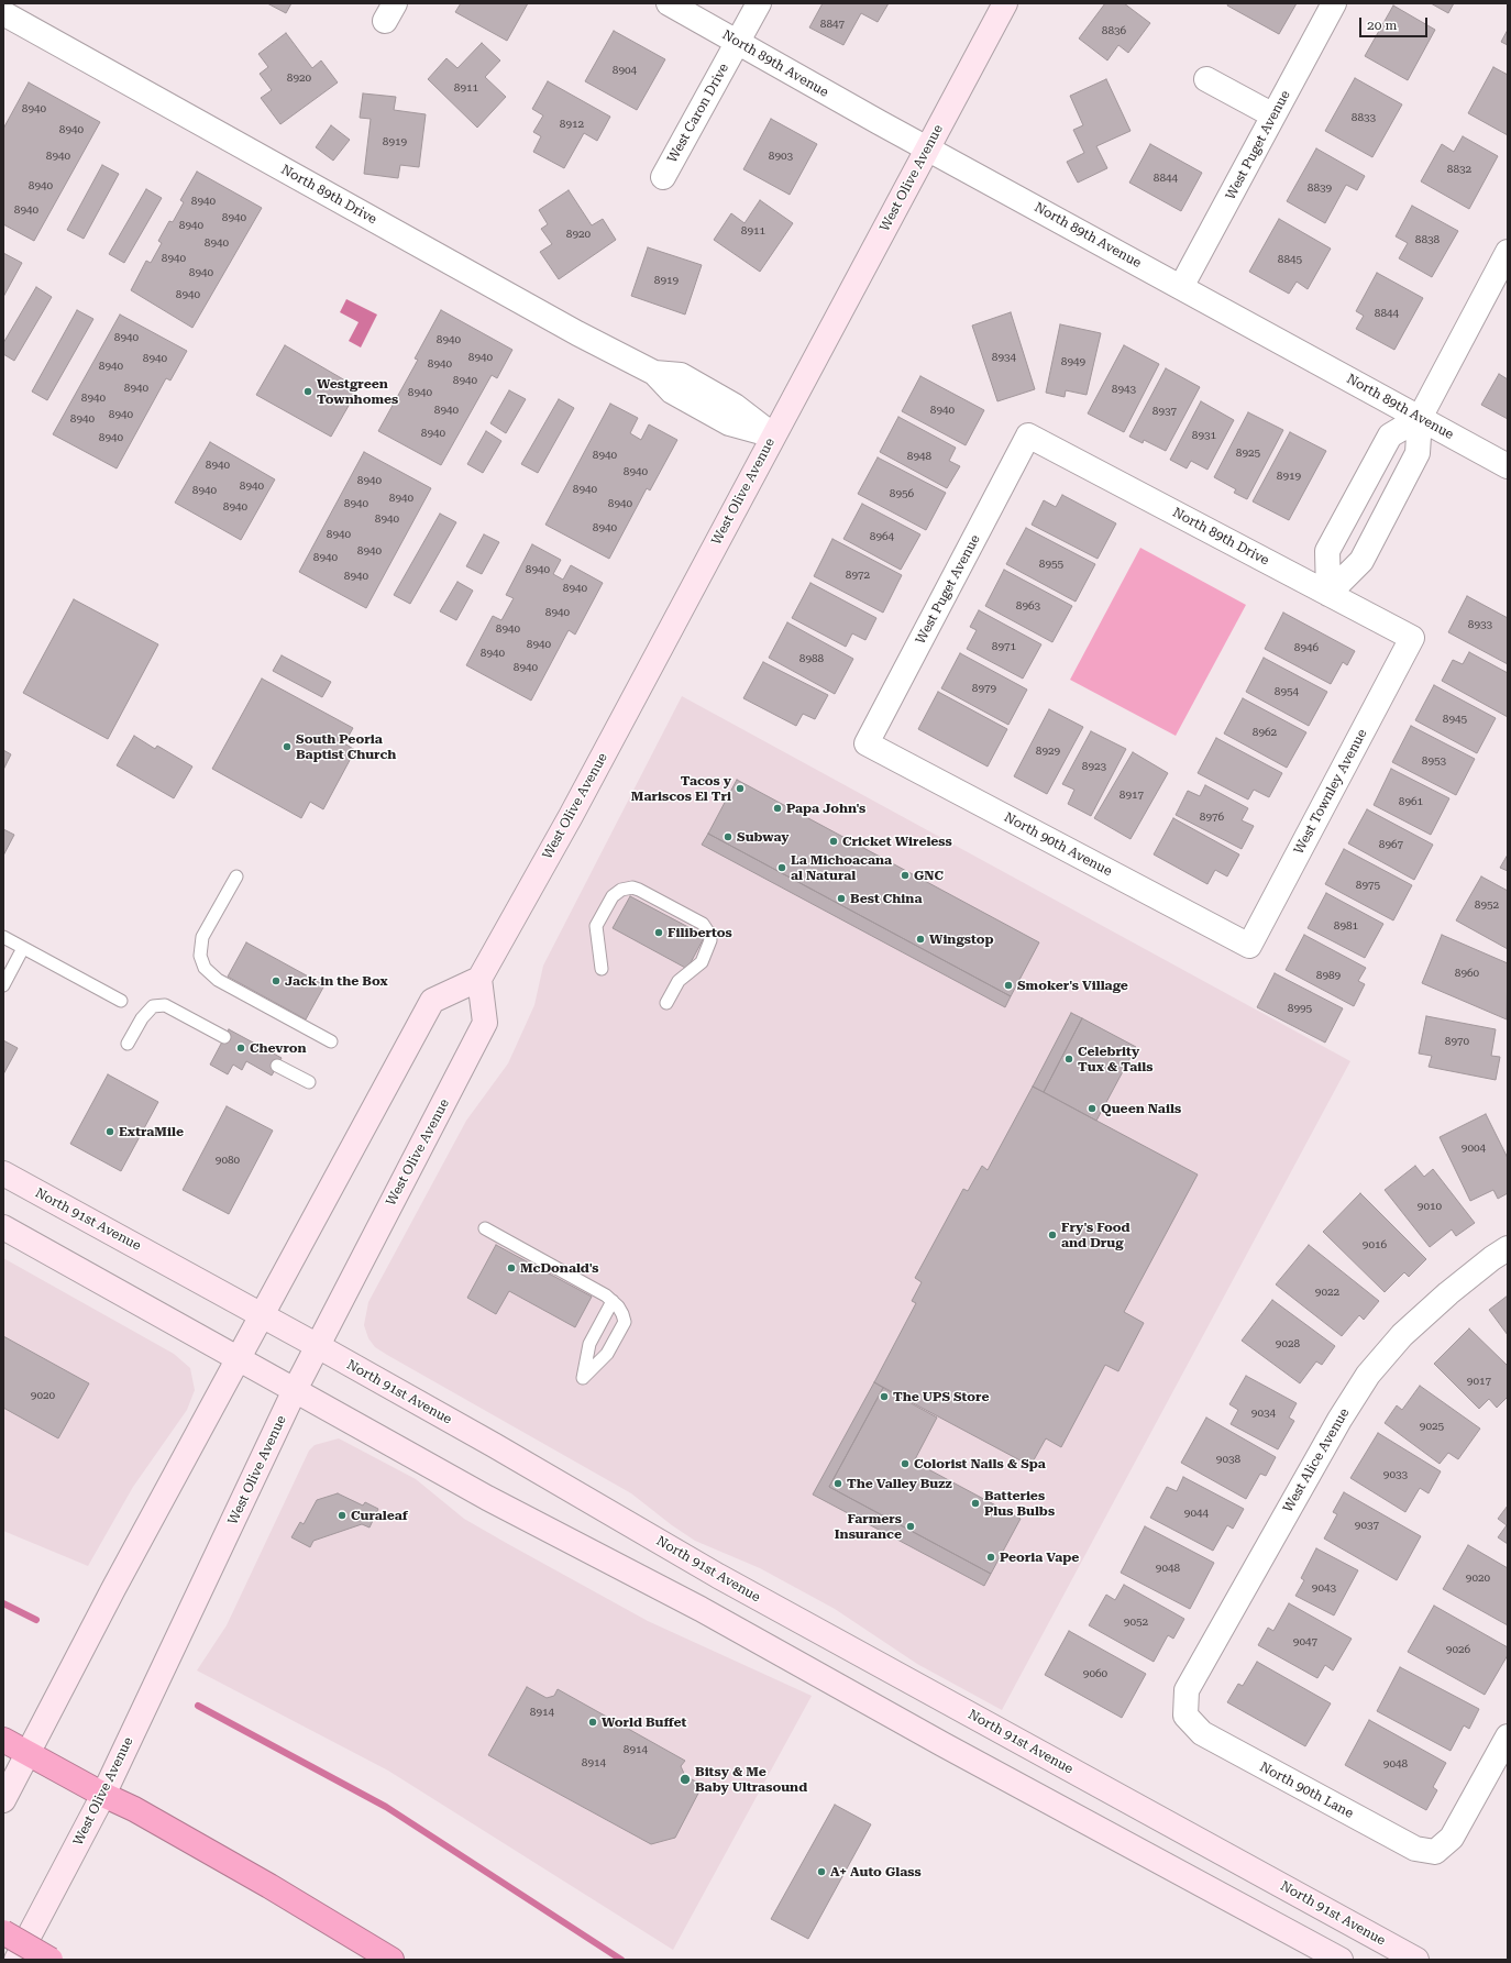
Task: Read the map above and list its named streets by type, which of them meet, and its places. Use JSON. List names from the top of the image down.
{
  "streets": {
    "main road": ["West Olive Avenue", "North 91st Avenue"],
    "street": [
      "North 89th Avenue",
      "West Caron Drive",
      "West Puget Avenue",
      "North 89th Drive",
      "West Townley Avenue",
      "North 90th Avenue",
      "West Alice Avenue",
      "North 90th Lane"
    ]
  },
  "crossings": [
    ["North 89th Avenue", "West Caron Drive"],
    ["North 89th Avenue", "West Puget Avenue"],
    ["North 89th Avenue", "West Olive Avenue"],
    ["West Puget Avenue", "North 89th Drive"],
    ["West Puget Avenue", "North 90th Avenue"],
    ["West Olive Avenue", "North 89th Drive"],
    ["West Olive Avenue", "North 91st Avenue"],
    ["North 89th Drive", "West Townley Avenue"],
    ["West Townley Avenue", "North 90th Avenue"],
    ["West Alice Avenue", "North 90th Lane"]
  ],
  "places": [
    "Westgreen Townhomes",
    "South Peoria Baptist Church",
    "Tacos y Mariscos El Tri",
    "Papa John's",
    "Subway",
    "Cricket Wireless",
    "La Michoacana al Natural",
    "GNC",
    "Best China",
    "Filibertos",
    "Wingstop",
    "Jack in the Box",
    "Smoker's Village",
    "Chevron",
    "Celebrity Tux & Tails",
    "Queen Nails",
    "ExtraMile",
    "Fry's Food and Drug",
    "McDonald's",
    "The UPS Store",
    "Colorist Nails & Spa",
    "The Valley Buzz",
    "Batteries Plus Bulbs",
    "Curaleaf",
    "Farmers Insurance",
    "Peoria Vape",
    "World Buffet",
    "Bitsy & Me Baby Ultrasound",
    "A+ Auto Glass"
  ],
  "house_numbers": [
    "8847",
    "8836",
    "8904",
    "8920",
    "8911",
    "8940",
    "8833",
    "8912",
    "8940",
    "8919",
    "8940",
    "8903",
    "8832",
    "8844",
    "8940",
    "8839",
    "8940",
    "8940",
    "8940",
    "8940",
    "8911",
    "8920",
    "8838",
    "8940",
    "8940",
    "8845",
    "8940",
    "8919",
    "8940",
    "8844",
    "8940",
    "8940",
    "8940",
    "8934",
    "8940",
    "8949",
    "8940",
    "8940",
    "8940",
    "8940",
    "8943",
    "8940",
    "8940",
    "8940",
    "8940",
    "8937",
    "8940",
    "8940",
    "8940",
    "8931",
    "8940",
    "8925",
    "8940",
    "8948",
    "8940",
    "8940",
    "8919",
    "8940",
    "8940",
    "8940",
    "8940",
    "8956",
    "8940",
    "8940",
    "8940",
    "8940",
    "8940",
    "8940",
    "8940",
    "8964",
    "8940",
    "8940",
    "8955",
    "8940",
    "8972",
    "8940",
    "8940",
    "8963",
    "8940",
    "8933",
    "8940",
    "8940",
    "8971",
    "8946",
    "8940",
    "8988",
    "8940",
    "8979",
    "8954",
    "8945",
    "8962",
    "8929",
    "8953",
    "8923",
    "8917",
    "8961",
    "8976",
    "8967",
    "8975",
    "8952",
    "8981",
    "8960",
    "8989",
    "8995",
    "8970",
    "9004",
    "9080",
    "9010",
    "9016",
    "9022",
    "9028",
    "9017",
    "9020",
    "9034",
    "9025",
    "9038",
    "9033",
    "9044",
    "9037",
    "9048",
    "9020",
    "9043",
    "9052",
    "9047",
    "9026",
    "9060",
    "8914",
    "8914",
    "8914",
    "9048"
  ],
  "scale_bar": "20 m"
}
